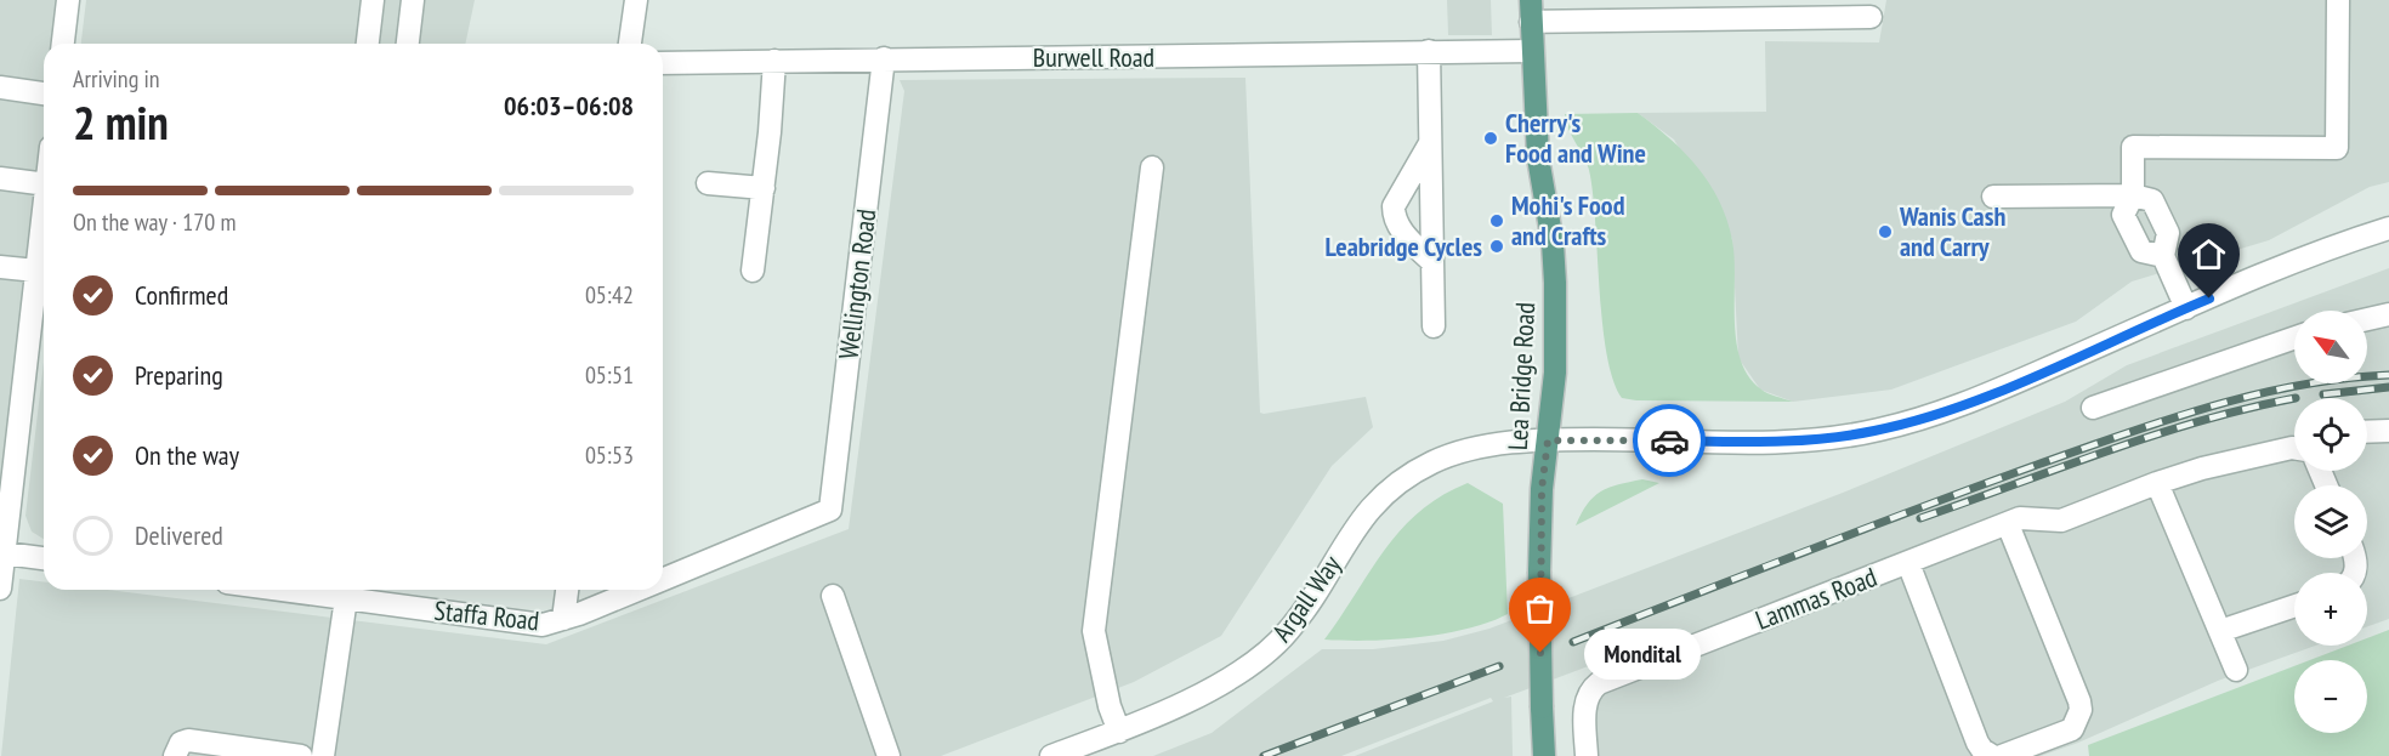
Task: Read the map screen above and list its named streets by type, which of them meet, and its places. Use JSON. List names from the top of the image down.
{
  "streets": {
    "main road": ["Lea Bridge Road"],
    "street": [
      "Burwell Road",
      "Wellington Road",
      "Argall Way",
      "Lammas Road",
      "Staffa Road"
    ]
  },
  "crossings": [
    ["Burwell Road", "Wellington Road"],
    ["Burwell Road", "Lea Bridge Road"],
    ["Wellington Road", "Staffa Road"],
    ["Lea Bridge Road", "Argall Way"]
  ],
  "places": [
    "Cherry's Food and Wine",
    "Mohi's Food and Crafts",
    "Wanis Cash and Carry",
    "Leabridge Cycles",
    "Mondital"
  ],
  "north": "top left",
  "page": {
    "heading": ["2 min", "Arriving in", "06:03–06:08"],
    "bar": "On the way · 170 m",
    "list": [
      ["Confirmed", "05:42"],
      ["Preparing", "05:51"],
      ["On the way", "05:53"],
      "Delivered"
    ],
    "map_buttons": ["+", "−"],
    "bubble": "Mondital"
  }
}
